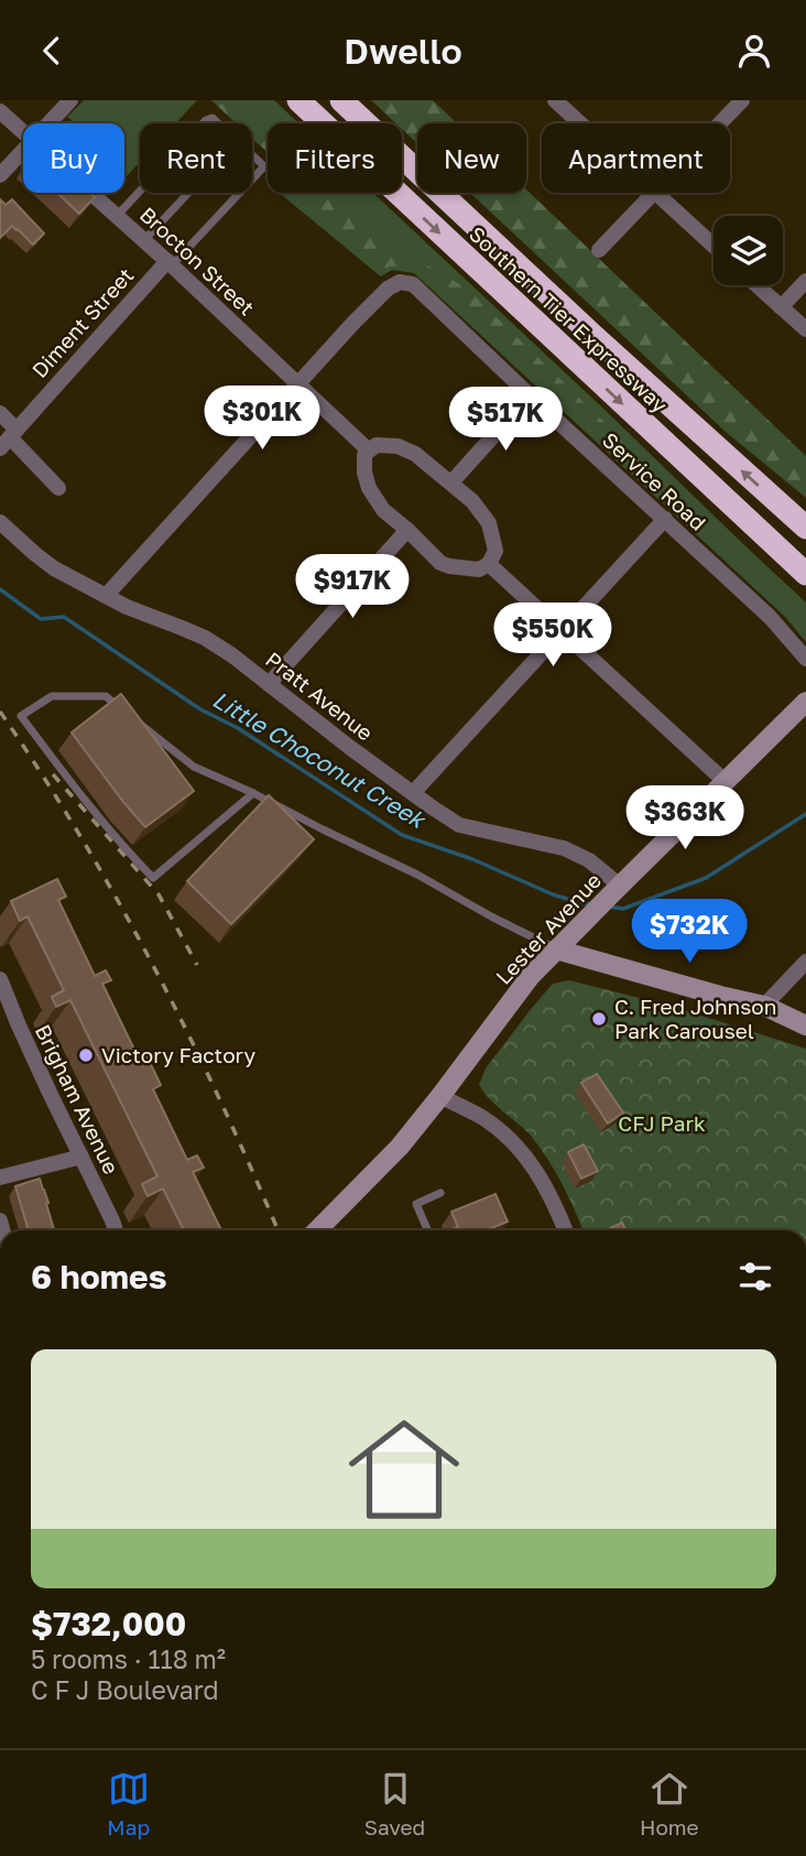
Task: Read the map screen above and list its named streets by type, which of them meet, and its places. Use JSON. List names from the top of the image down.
{
  "streets": {
    "highway": ["Southern Tier Expressway"],
    "street": [
      "Brocton Street",
      "Diment Street",
      "Service Road",
      "Pratt Avenue",
      "Lester Avenue",
      "Brigham Avenue"
    ]
  },
  "crossings": [
    ["Brocton Street", "Diment Street"],
    ["Brocton Street", "Service Road"],
    ["Pratt Avenue", "Lester Avenue"]
  ],
  "water": ["Little Choconut Creek"],
  "parks": ["CFJ Park"],
  "places": ["C. Fred Johnson Park Carousel", "Victory Factory"],
  "page": {
    "header": "Dwello",
    "chip": [
      "Buy",
      "Rent",
      "Filters",
      "New",
      "Apartment"
    ],
    "price": [
      "$301K",
      "$517K",
      "$917K",
      "$550K",
      "$363K",
      "$732K"
    ],
    "heading": "6 homes",
    "list": [
      {
        "name": "$732,000",
        "note": "5 rooms · 118 m² · C F J Boulevard"
      }
    ],
    "tabs": ["Map", "Saved", "Home"]
  }
}
